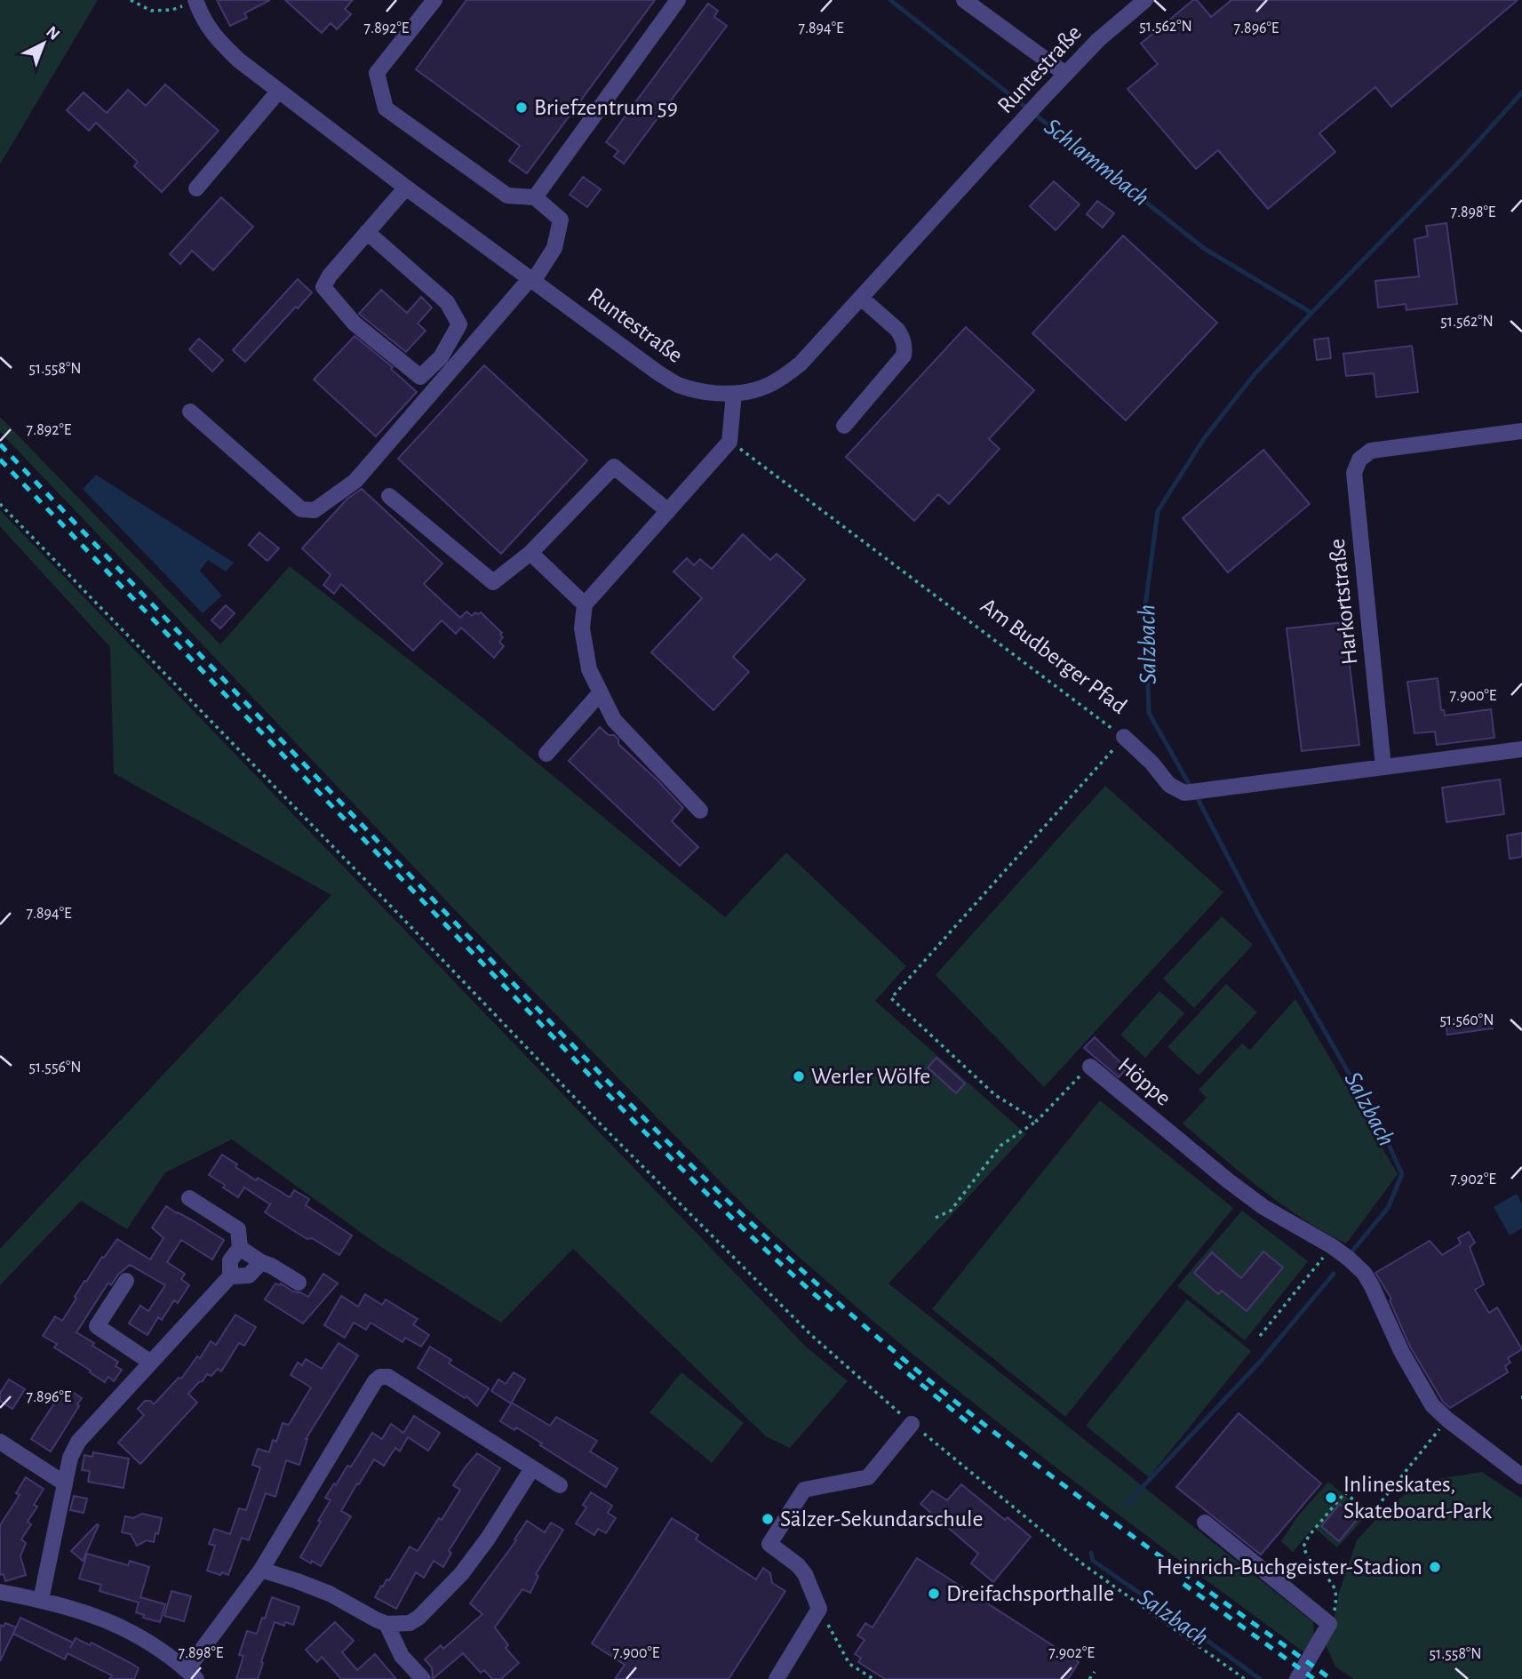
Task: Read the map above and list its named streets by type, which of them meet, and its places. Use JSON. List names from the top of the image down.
{
  "streets": {
    "street": [
      "Runtestraße",
      "Harkortstraße",
      "Am Budberger Pfad",
      "Höppe"
    ]
  },
  "crossings": [
    ["Harkortstraße", "Am Budberger Pfad"]
  ],
  "water": ["Schlammbach", "Salzbach"],
  "places": [
    "Briefzentrum 59",
    "Werler Wölfe",
    "Inlineskates, Skateboard-Park",
    "Sälzer-Sekundarschule",
    "Heinrich-Buchgeister-Stadion",
    "Dreifachsporthalle"
  ],
  "north": "top right",
  "coordinates": [
    "51.562°N",
    "7.892°E",
    "7.894°E",
    "7.896°E",
    "7.898°E",
    "51.558°N",
    "7.900°E",
    "51.560°N",
    "51.556°N",
    "7.902°E"
  ]
}
